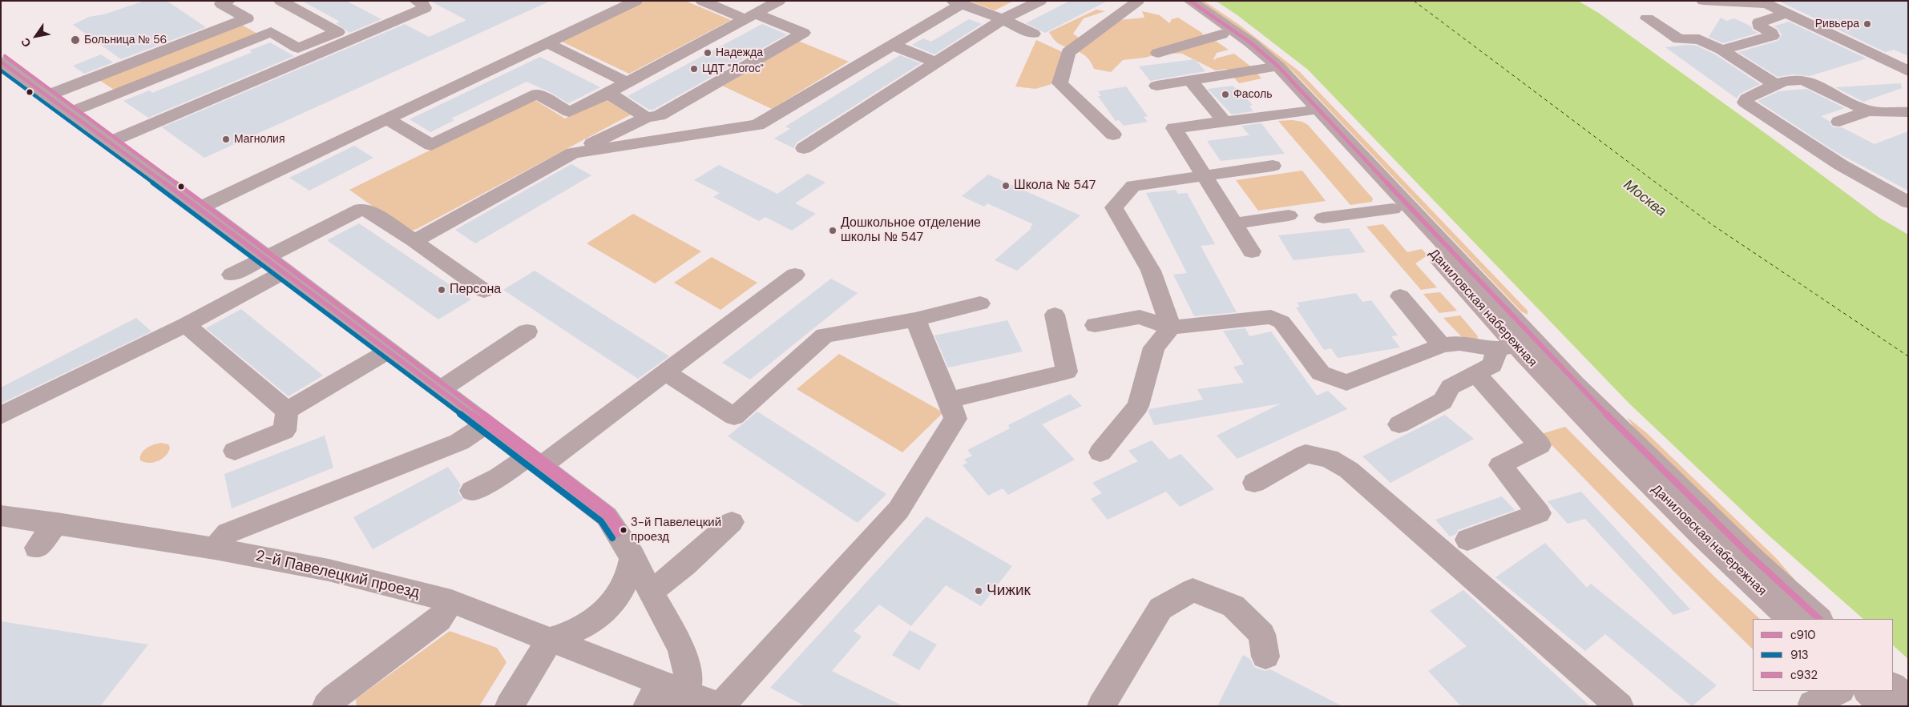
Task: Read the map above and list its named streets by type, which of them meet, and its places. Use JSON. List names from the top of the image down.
{
  "streets": {
    "main road": ["Даниловская набережная"],
    "street": ["2-й Павелецкий проезд"]
  },
  "water": ["Москва"],
  "places": [
    "Ривьера",
    "Больница № 56",
    "Надежда",
    "ЦДТ \"Логос\"",
    "Фасоль",
    "Магнолия",
    "Школа № 547",
    "Дошкольное отделение школы № 547",
    "Персона",
    "3-й Павелецкий проезд",
    "Чижик"
  ],
  "lines": ["transit line с910", "transit line с932", "transit line 913"],
  "legend": ["с910", "913", "с932"],
  "north": "bottom left"
}
